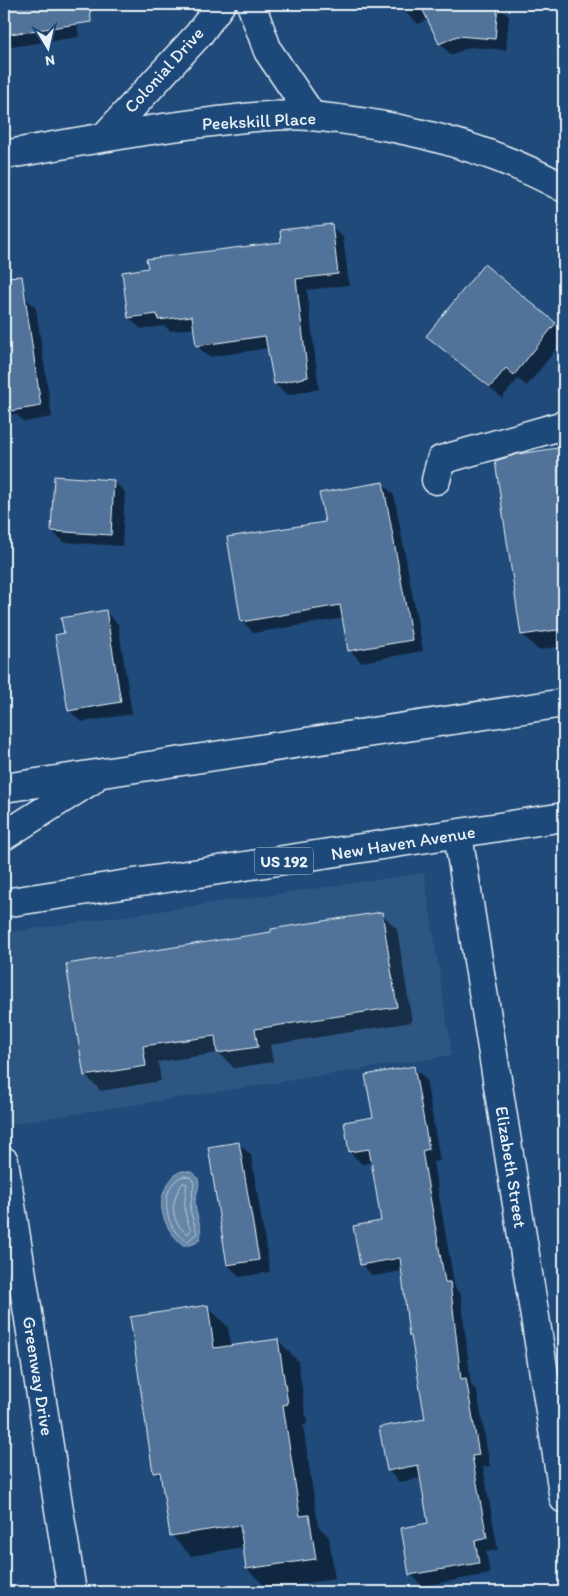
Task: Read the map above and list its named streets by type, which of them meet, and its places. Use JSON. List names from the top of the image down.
{
  "streets": {
    "street": [
      "Colonial Drive",
      "Peekskill Place",
      "New Haven Avenue",
      "US 192",
      "Elizabeth Street",
      "Greenway Drive"
    ]
  },
  "crossings": [
    ["Colonial Drive", "Peekskill Place"],
    ["New Haven Avenue", "Elizabeth Street"]
  ],
  "north": "bottom"
}
